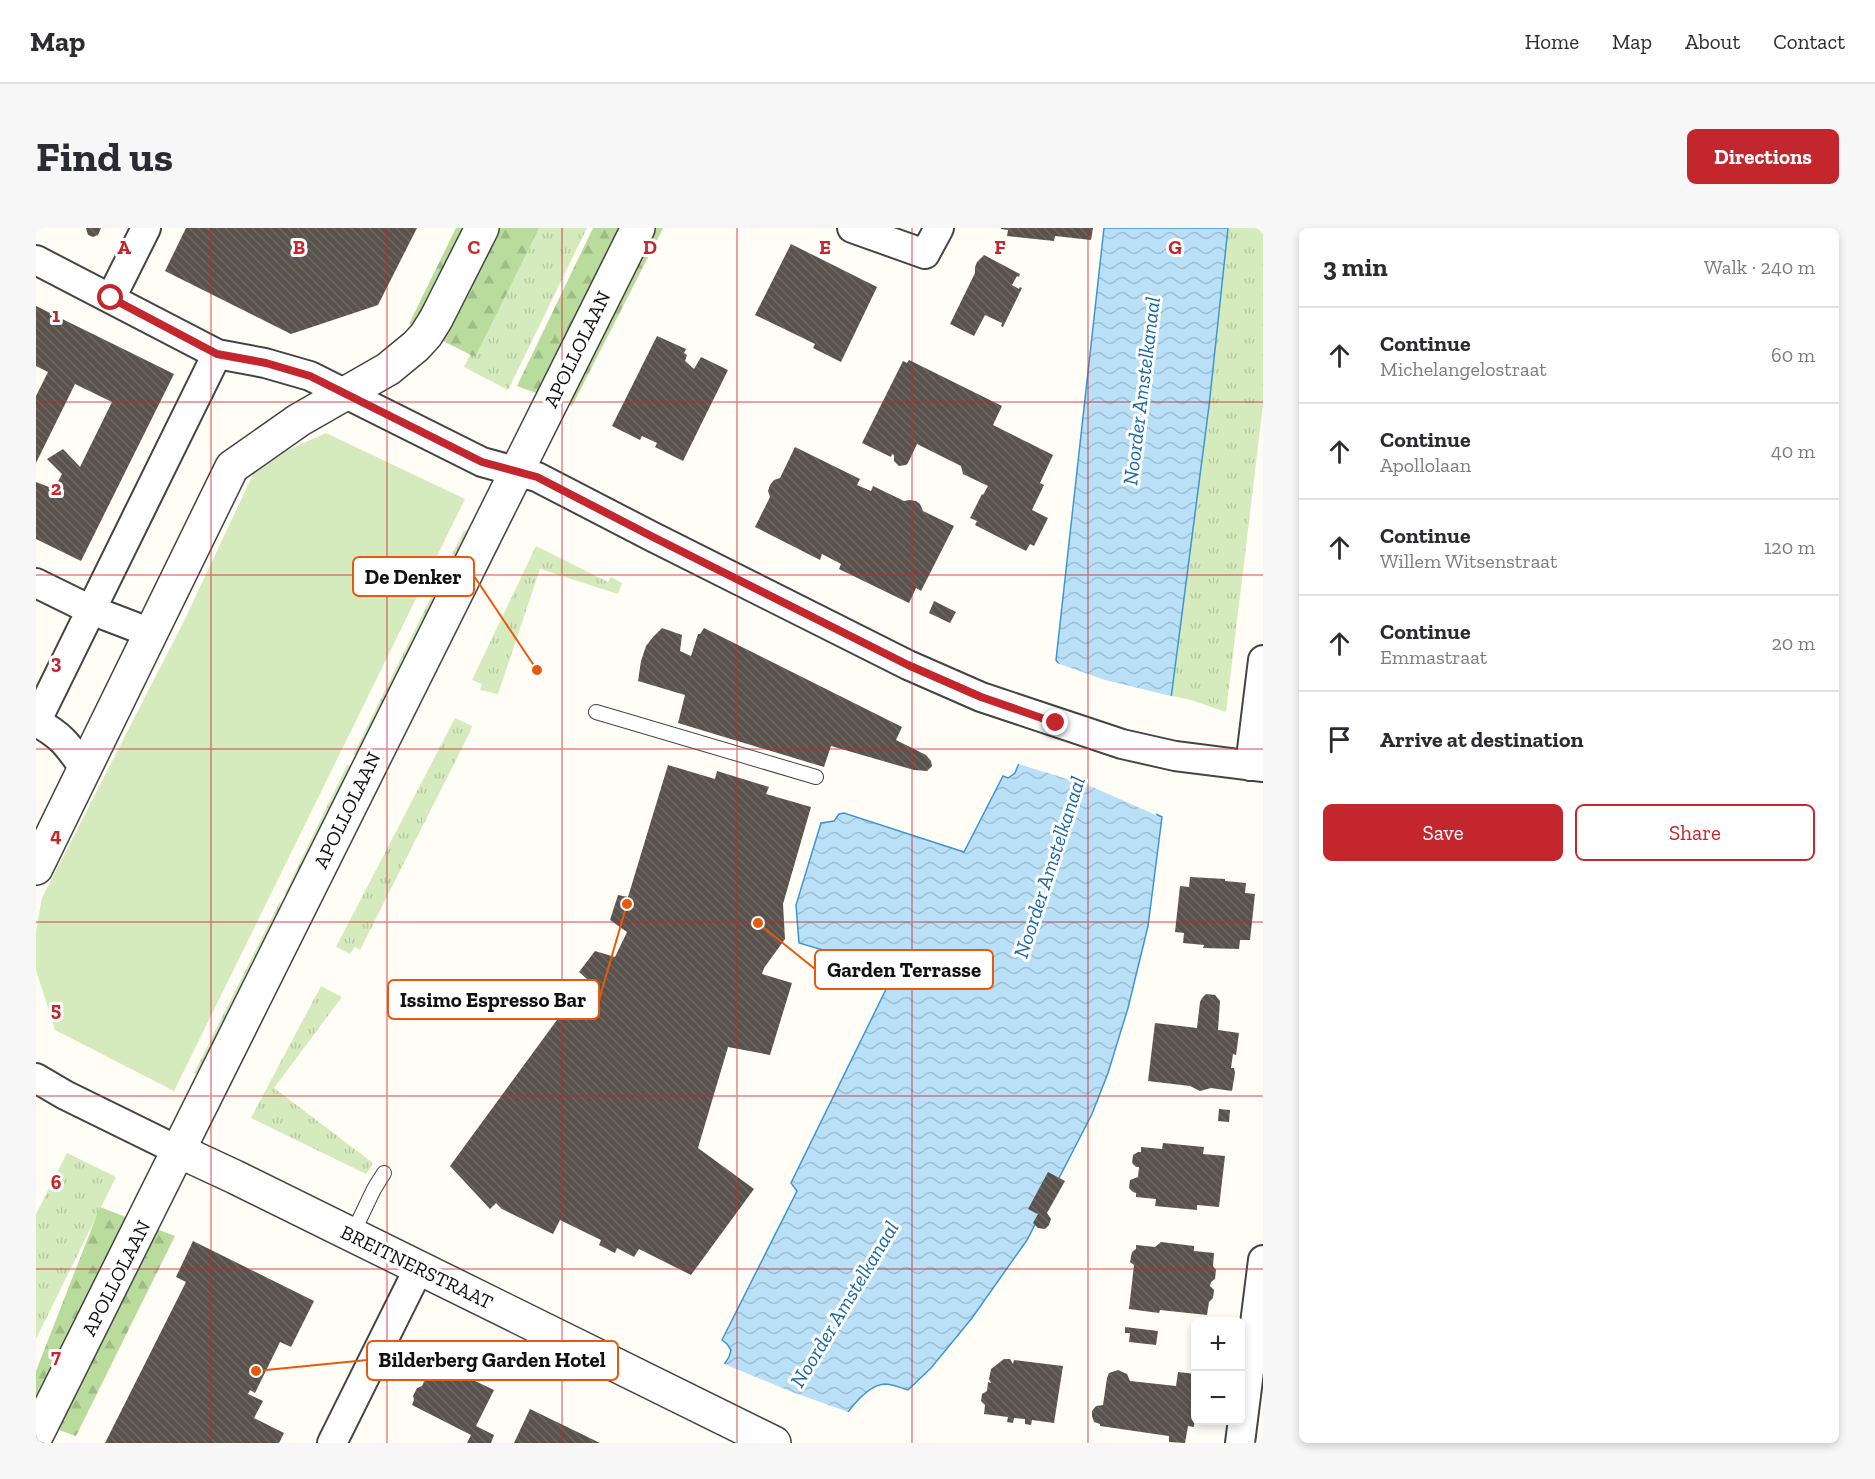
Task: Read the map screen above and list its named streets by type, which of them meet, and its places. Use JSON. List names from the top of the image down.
{
  "streets": {
    "street": ["APOLLOLAAN", "BREITNERSTRAAT"]
  },
  "crossings": [
    ["APOLLOLAAN", "BREITNERSTRAAT"]
  ],
  "water": ["Noorder Amstelkanaal"],
  "places": [
    "De Denker",
    "Issimo Espresso Bar",
    "Garden Terrasse",
    "Bilderberg Garden Hotel"
  ],
  "page": {
    "header": "Map",
    "nav": [
      "Home",
      "Map",
      "About",
      "Contact"
    ],
    "buttons": [
      "Directions",
      ["Save", "Share"]
    ],
    "title": "Find us",
    "heading": ["3 min", "Walk · 240 m"],
    "list": [
      ["Continue", "Michelangelostraat", "60 m"],
      ["Continue", "Apollolaan", "40 m"],
      ["Continue", "Willem Witsenstraat", "120 m"],
      ["Continue", "Emmastraat", "20 m"],
      "Arrive at destination"
    ],
    "map_buttons": ["+", "−"]
  },
  "grid": {
    "columns": [
      "A",
      "B",
      "C",
      "D",
      "E",
      "F",
      "G"
    ],
    "rows": [
      "1",
      "2",
      "3",
      "4",
      "5",
      "6",
      "7"
    ]
  }
}
